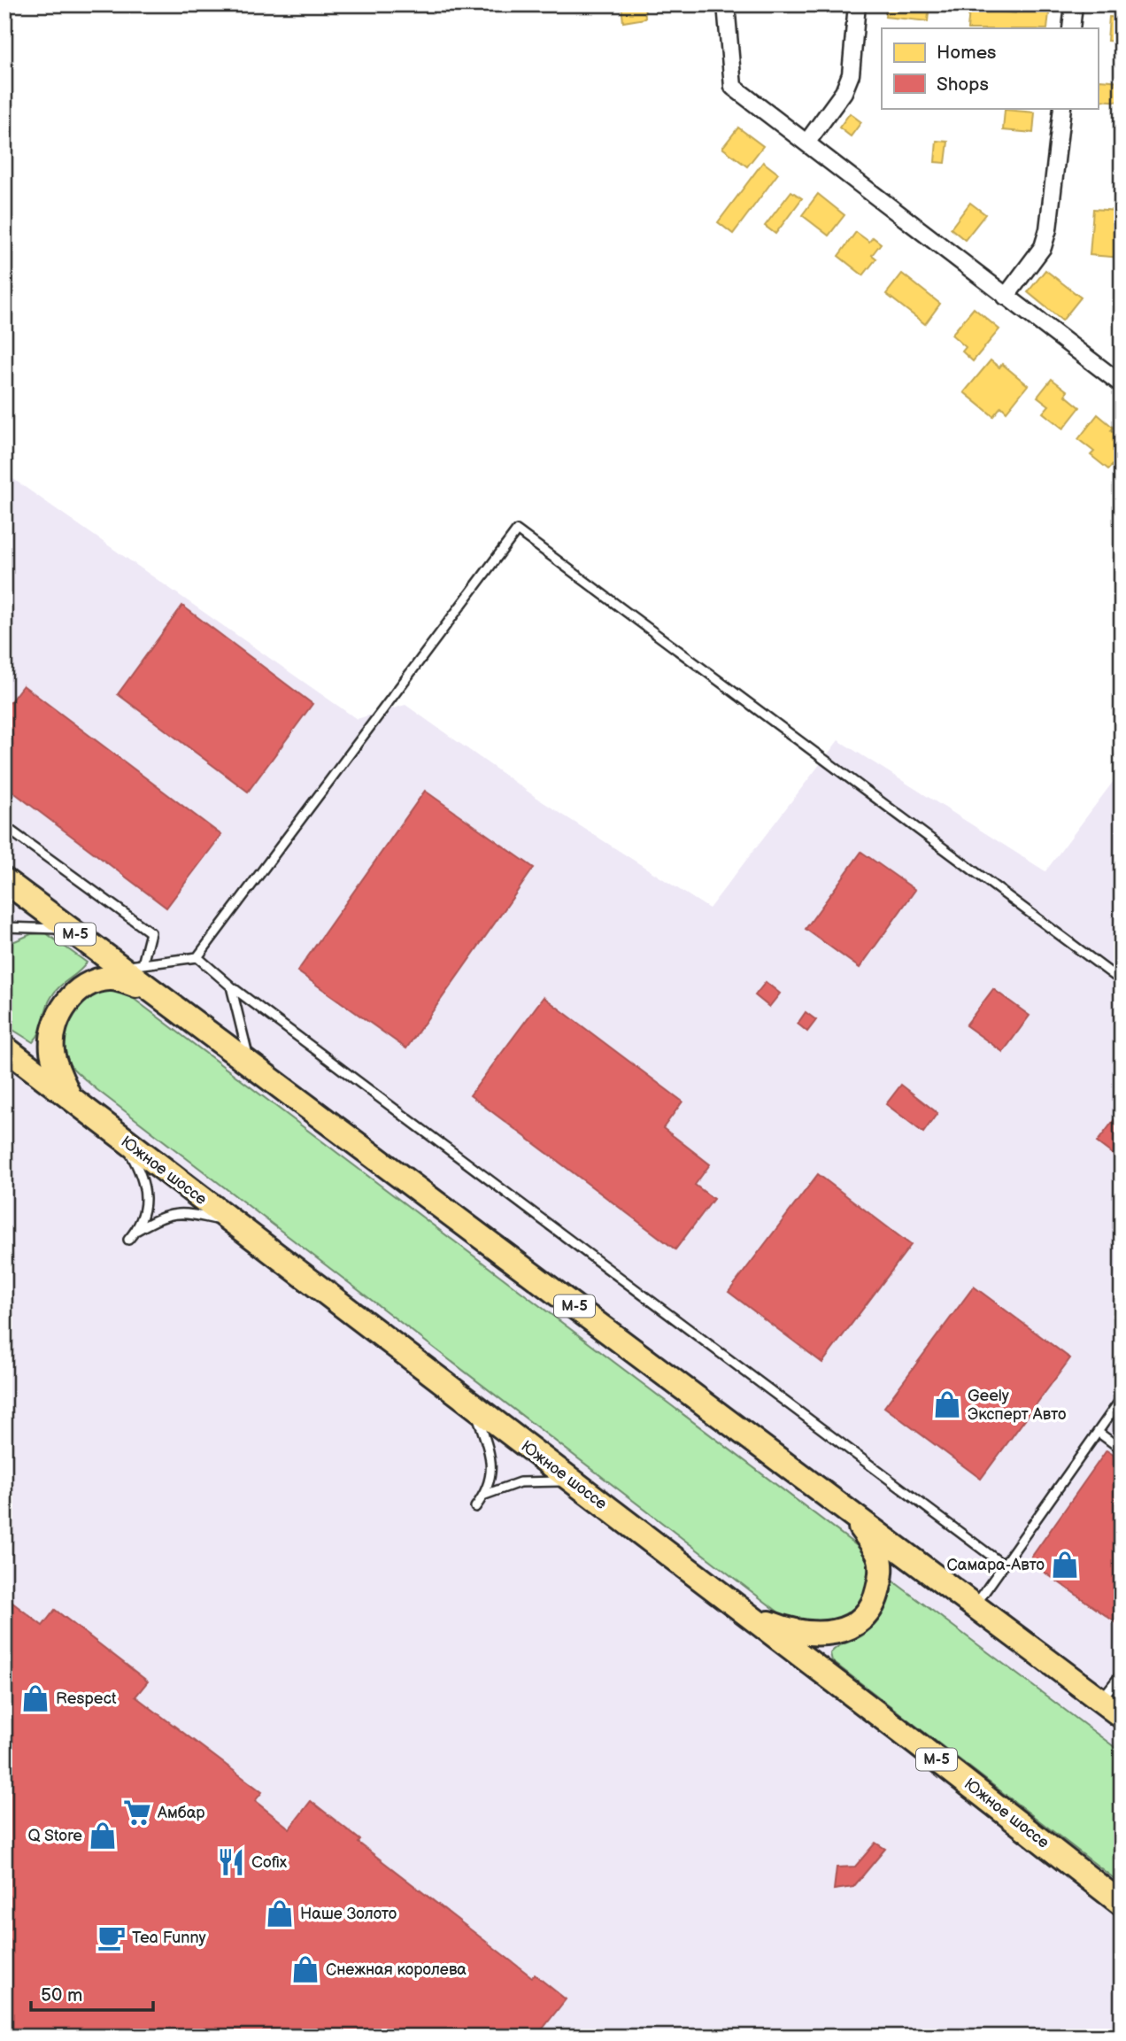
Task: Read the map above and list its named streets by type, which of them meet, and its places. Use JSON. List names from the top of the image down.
{
  "streets": {
    "main road": ["М-5", "Южное шоссе"]
  },
  "places": {
    "shop": [
      "Geely Эксперт Авто",
      "Самара-Авто",
      "Respect",
      "Q Store",
      "Наше Золото",
      "Снежная королева"
    ],
    "supermarket": ["Амбар"],
    "restaurant": ["Cofix"],
    "cafe": ["Tea Funny"]
  },
  "legend": ["Homes", "Shops"],
  "scale_bar": "50 m"
}
